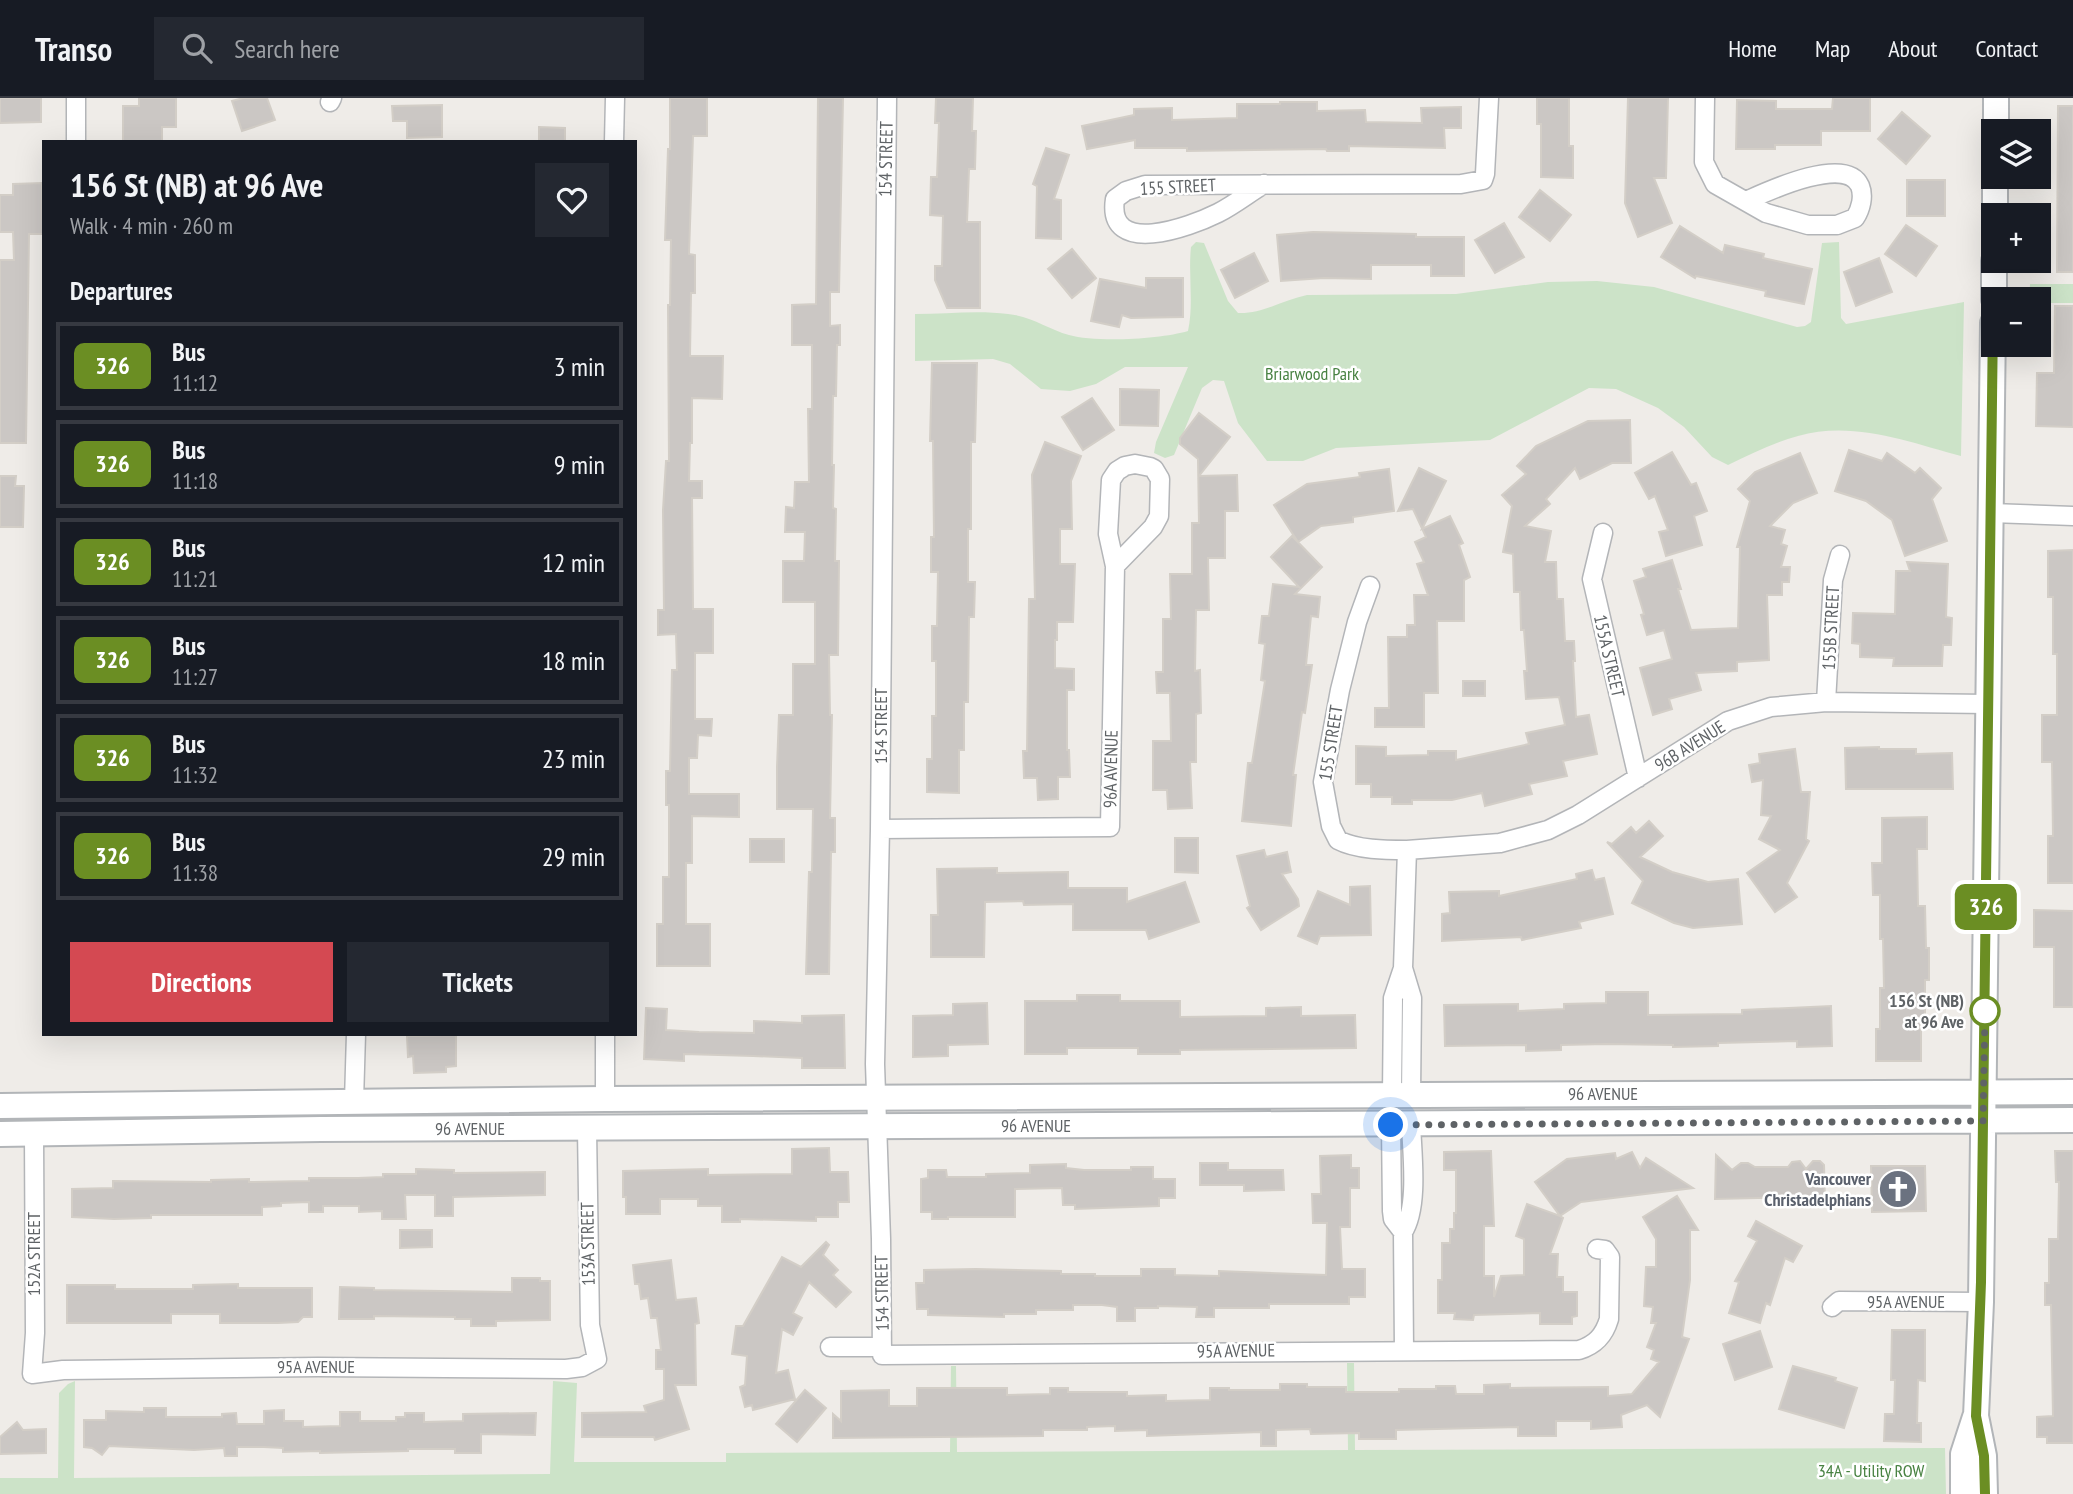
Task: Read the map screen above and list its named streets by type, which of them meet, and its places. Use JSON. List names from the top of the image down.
{
  "streets": {
    "main road": ["96 AVENUE"],
    "street": [
      "154 STREET",
      "155 STREET",
      "155B STREET",
      "155A STREET",
      "96B AVENUE",
      "96A AVENUE",
      "153A STREET",
      "152A STREET",
      "95A AVENUE"
    ]
  },
  "crossings": [
    ["154 STREET", "96A AVENUE"],
    ["154 STREET", "96 AVENUE"],
    ["154 STREET", "95A AVENUE"],
    ["155 STREET", "96B AVENUE"],
    ["155B STREET", "96B AVENUE"],
    ["155A STREET", "96B AVENUE"],
    ["96 AVENUE", "153A STREET"],
    ["96 AVENUE", "152A STREET"],
    ["153A STREET", "95A AVENUE"],
    ["152A STREET", "95A AVENUE"]
  ],
  "parks": ["Briarwood Park", "34A - Utility ROW"],
  "places": {
    "other": ["156 St (NB) at 96 Ave"],
    "church": ["Vancouver Christadelphians"]
  },
  "lines": ["bus line 326"],
  "page": {
    "header": "Transo",
    "search": "Search here",
    "nav": [
      "Home",
      "Map",
      "About",
      "Contact"
    ],
    "on_map": "326",
    "map_buttons": ["+", "−"],
    "heading": [
      ["156 St (NB) at 96 Ave", "Walk · 4 min · 260 m"],
      "Departures"
    ],
    "list": [
      {
        "mark": "326",
        "name": "Bus",
        "note": "11:12",
        "value": "3 min"
      },
      {
        "mark": "326",
        "name": "Bus",
        "note": "11:18",
        "value": "9 min"
      },
      {
        "mark": "326",
        "name": "Bus",
        "note": "11:21",
        "value": "12 min"
      },
      {
        "mark": "326",
        "name": "Bus",
        "note": "11:27",
        "value": "18 min"
      },
      {
        "mark": "326",
        "name": "Bus",
        "note": "11:32",
        "value": "23 min"
      },
      {
        "mark": "326",
        "name": "Bus",
        "note": "11:38",
        "value": "29 min"
      }
    ],
    "buttons": ["Directions", "Tickets"]
  }
}
